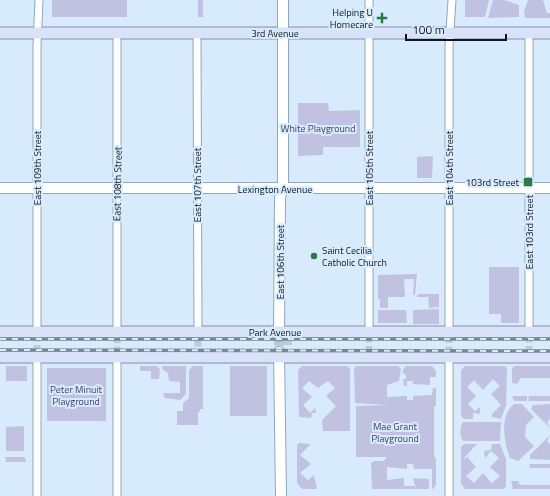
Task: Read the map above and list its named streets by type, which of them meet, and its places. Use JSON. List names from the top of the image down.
{
  "streets": {
    "main road": [
      "3rd Avenue",
      "Lexington Avenue",
      "East 106th Street",
      "Park Avenue"
    ],
    "street": [
      "East 109th Street",
      "East 105th Street",
      "East 104th Street",
      "East 108th Street",
      "East 107th Street",
      "East 103rd Street"
    ]
  },
  "crossings": [
    ["3rd Avenue", "East 109th Street"],
    ["3rd Avenue", "East 105th Street"],
    ["3rd Avenue", "East 104th Street"],
    ["3rd Avenue", "East 108th Street"],
    ["3rd Avenue", "East 107th Street"],
    ["3rd Avenue", "East 103rd Street"],
    ["3rd Avenue", "East 106th Street"],
    ["East 109th Street", "Lexington Avenue"],
    ["East 109th Street", "Park Avenue"],
    ["East 105th Street", "Lexington Avenue"],
    ["East 105th Street", "Park Avenue"],
    ["East 104th Street", "Lexington Avenue"],
    ["East 104th Street", "Park Avenue"],
    ["East 108th Street", "Lexington Avenue"],
    ["East 108th Street", "Park Avenue"],
    ["East 107th Street", "Lexington Avenue"],
    ["East 107th Street", "Park Avenue"],
    ["Lexington Avenue", "East 103rd Street"],
    ["Lexington Avenue", "East 106th Street"],
    ["East 103rd Street", "Park Avenue"],
    ["East 106th Street", "Park Avenue"]
  ],
  "parks": ["White Playground", "Peter Minuit Playground", "Mae Grant Playground"],
  "places": {
    "health": ["Helping U Homecare"],
    "transit": ["103rd Street"],
    "other": ["Saint Cecilia Catholic Church"]
  },
  "scale_bar": "100 m"
}
